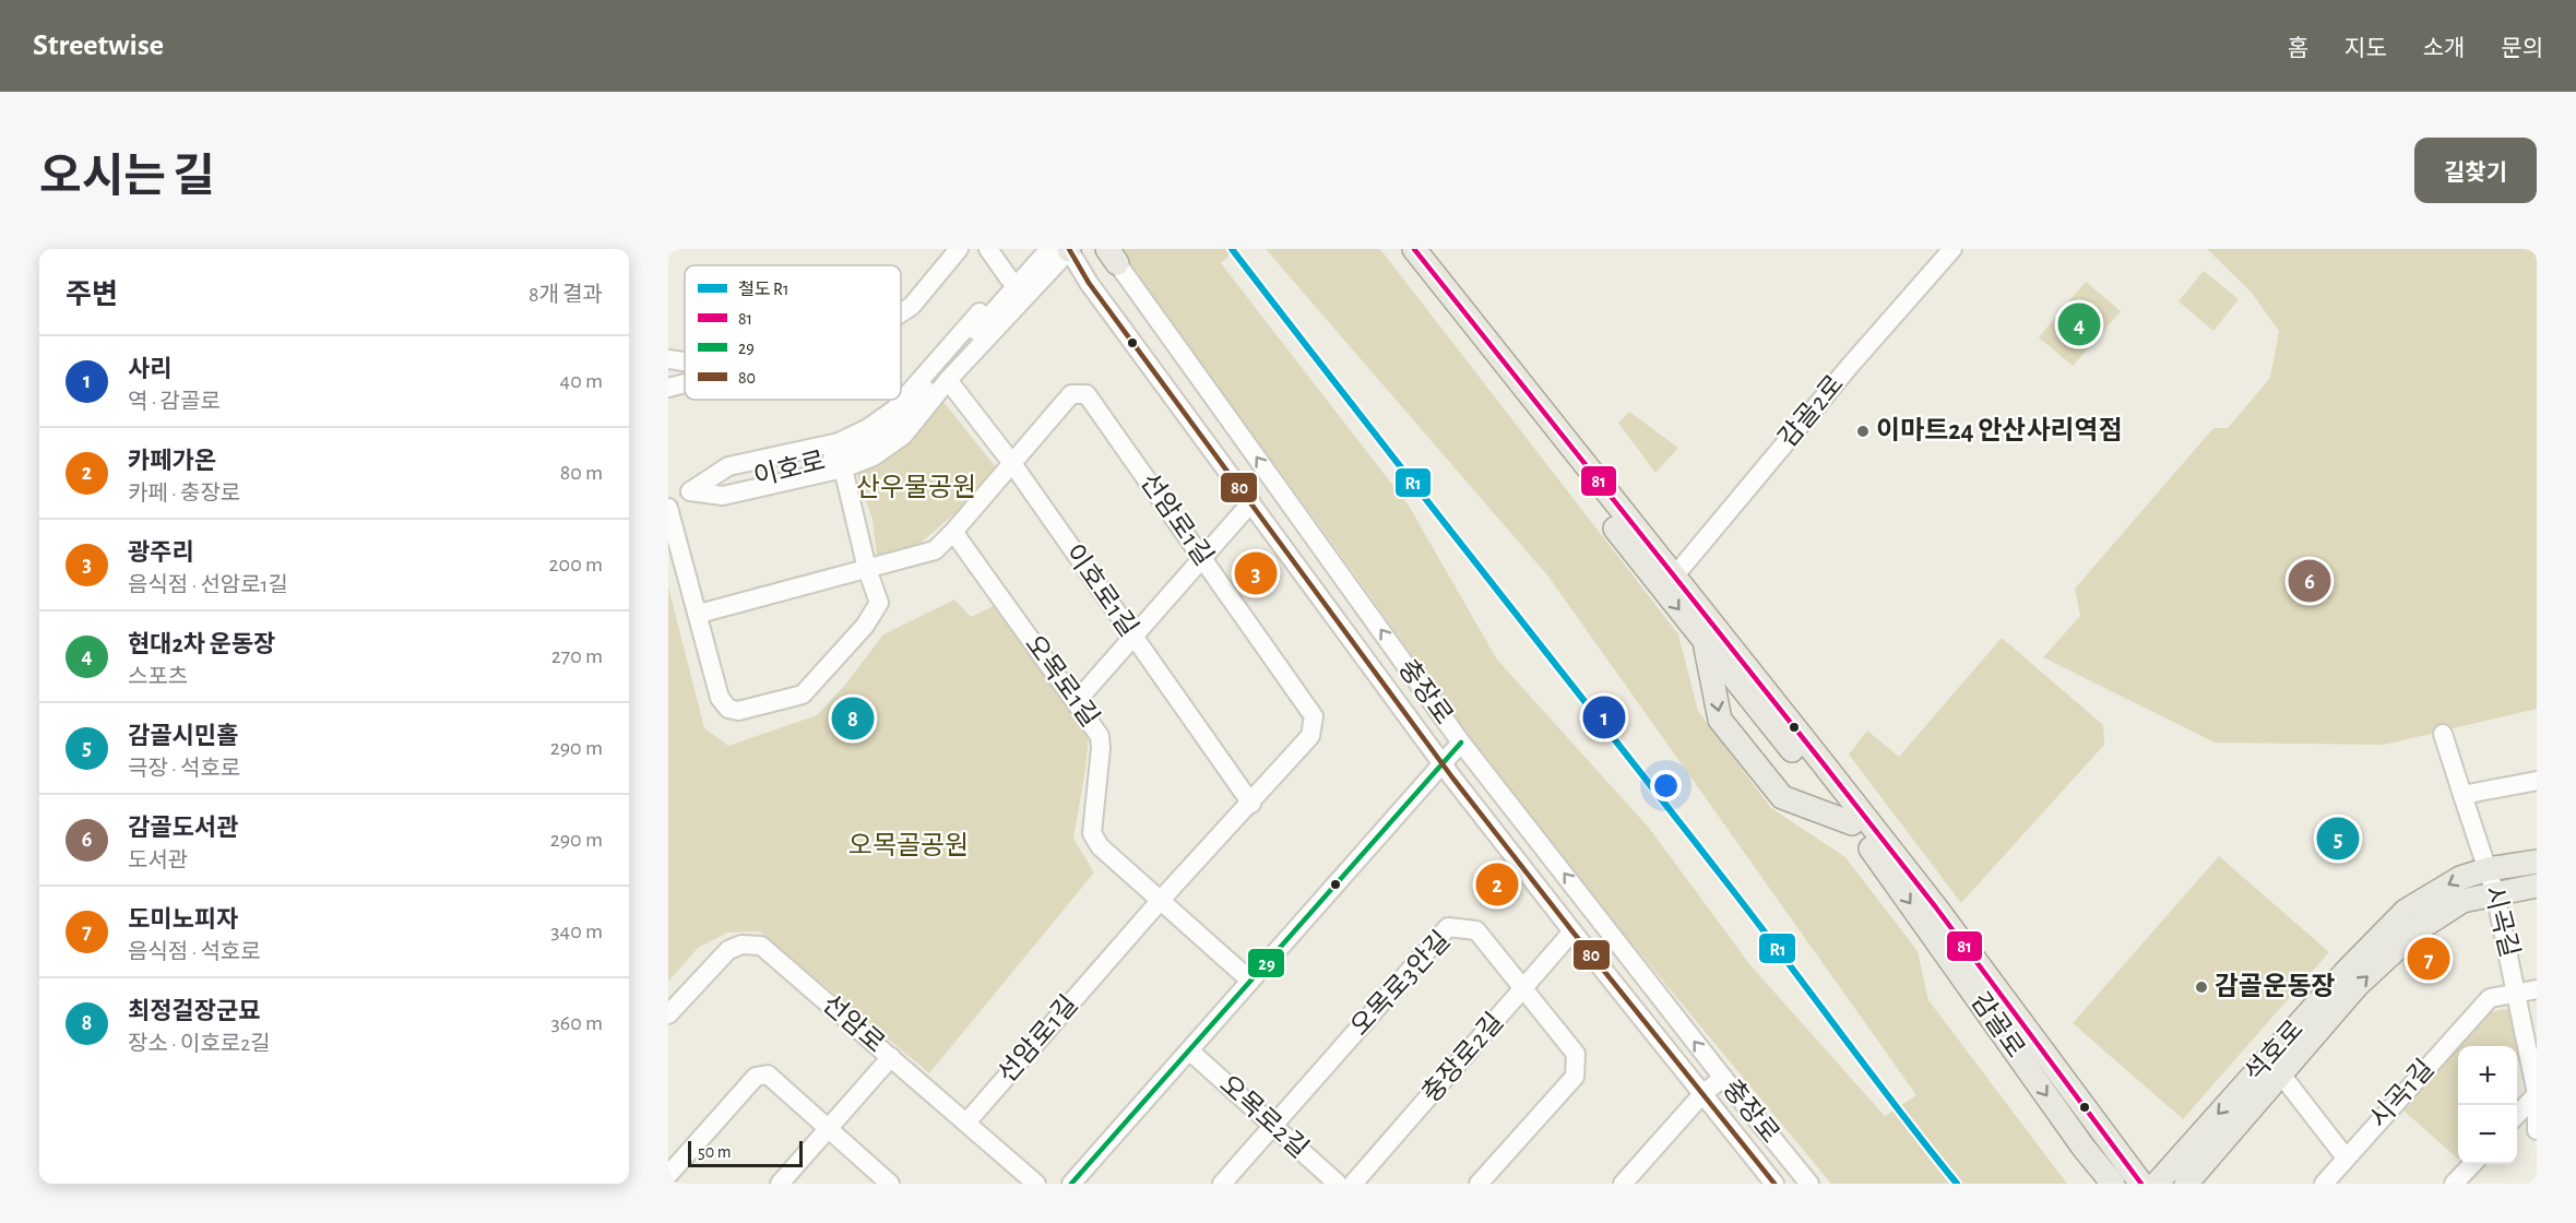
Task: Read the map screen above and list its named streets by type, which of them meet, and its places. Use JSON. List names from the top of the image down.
{
  "streets": {
    "main road": ["감골로", "석호로"],
    "street": [
      "감골2로",
      "이호로",
      "선암로1길",
      "이호로1길",
      "오목로1길",
      "충장로",
      "시곡길",
      "오목로3안길",
      "선암로",
      "충장로2길",
      "시곡1길",
      "오목로2길"
    ]
  },
  "crossings": [
    ["감골2로", "감골로"],
    ["선암로1길", "이호로1길"],
    ["선암로1길", "오목로1길"],
    ["선암로1길", "선암로"],
    ["충장로", "충장로2길"],
    ["시곡길", "석호로"],
    ["시곡길", "시곡1길"],
    ["오목로3안길", "충장로2길"],
    ["오목로3안길", "오목로2길"]
  ],
  "parks": ["산우물공원", "오목골공원"],
  "places": ["이마트24 안산사리역점", "감골운동장"],
  "lines": [
    "rail line R1",
    "transit line 81",
    "transit line 80",
    "transit line 29"
  ],
  "legend": [
    "철도 R1",
    "81",
    "29",
    "80"
  ],
  "scale_bar": "50 m",
  "page": {
    "header": "Streetwise",
    "nav": [
      "홈",
      "지도",
      "소개",
      "문의"
    ],
    "title": "오시는 길",
    "buttons": "길찾기",
    "heading": ["주변", "8개 결과"],
    "pins": [
      "4",
      "3",
      "6",
      "1",
      "8",
      "5",
      "2",
      "7"
    ],
    "list": [
      {
        "mark": "1",
        "name": "사리",
        "note": "역 · 감골로",
        "value": "40 m"
      },
      {
        "mark": "2",
        "name": "카페가온",
        "note": "카페 · 충장로",
        "value": "80 m"
      },
      {
        "mark": "3",
        "name": "광주리",
        "note": "음식점 · 선암로1길",
        "value": "200 m"
      },
      {
        "mark": "4",
        "name": "현대2차 운동장",
        "note": "스포츠",
        "value": "270 m"
      },
      {
        "mark": "5",
        "name": "감골시민홀",
        "note": "극장 · 석호로",
        "value": "290 m"
      },
      {
        "mark": "6",
        "name": "감골도서관",
        "note": "도서관",
        "value": "290 m"
      },
      {
        "mark": "7",
        "name": "도미노피자",
        "note": "음식점 · 석호로",
        "value": "340 m"
      },
      {
        "mark": "8",
        "name": "최정걸장군묘",
        "note": "장소 · 이호로2길",
        "value": "360 m"
      }
    ],
    "map_buttons": ["+", "−"],
    "scale": "50 m"
  }
}
